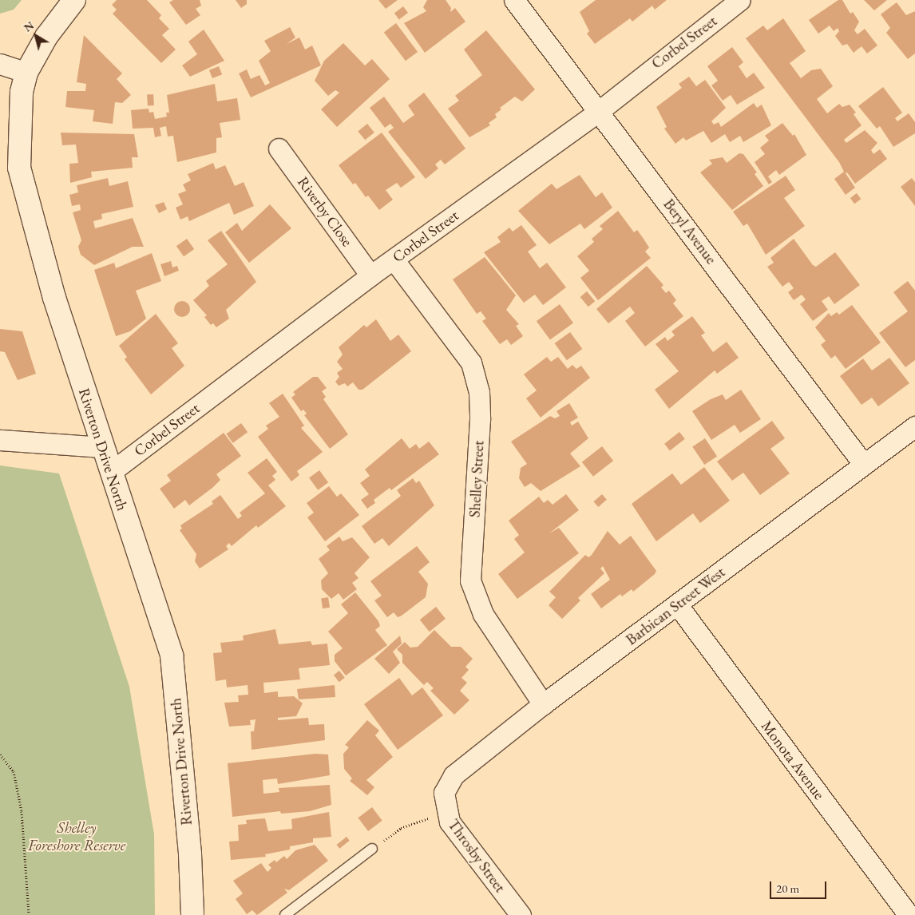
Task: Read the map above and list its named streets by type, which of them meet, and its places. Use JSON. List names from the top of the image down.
{
  "streets": {
    "street": [
      "Corbel Street",
      "Riverby Close",
      "Beryl Avenue",
      "Riverton Drive North",
      "Shelley Street",
      "Barbican Street West",
      "Monota Avenue",
      "Throsby Street"
    ]
  },
  "crossings": [
    ["Corbel Street", "Riverby Close"],
    ["Corbel Street", "Beryl Avenue"],
    ["Corbel Street", "Riverton Drive North"],
    ["Corbel Street", "Shelley Street"],
    ["Beryl Avenue", "Barbican Street West"],
    ["Shelley Street", "Barbican Street West"],
    ["Barbican Street West", "Monota Avenue"],
    ["Barbican Street West", "Throsby Street"]
  ],
  "parks": ["Shelley Foreshore Reserve"],
  "scale_bar": "20 m",
  "north": "top left"
}
